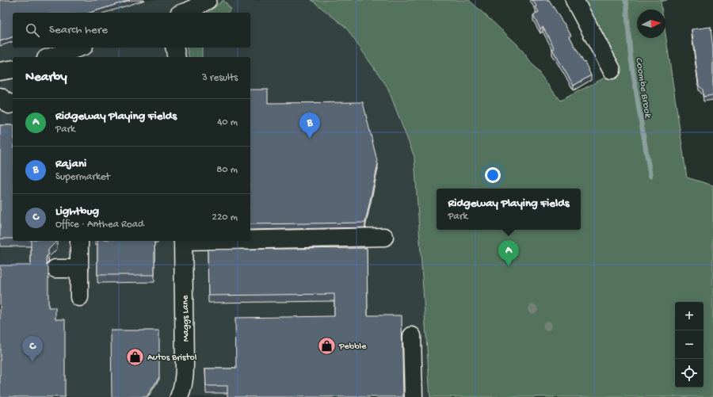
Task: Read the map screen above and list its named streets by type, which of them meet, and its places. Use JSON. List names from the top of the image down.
{
  "streets": {
    "street": ["Maggs Lane"]
  },
  "water": ["Coombe Brook"],
  "places": {
    "shop": ["Pebble", "Autos Bristol"]
  },
  "north": "right",
  "page": {
    "search": "Search here",
    "heading": ["Nearby", "3 results"],
    "list": [
      {
        "mark": "A",
        "name": "Ridgeway Playing Fields",
        "note": "Park",
        "value": "40 m"
      },
      {
        "mark": "B",
        "name": "Rajani",
        "note": "Supermarket",
        "value": "80 m"
      },
      {
        "mark": "C",
        "name": "Lightbug",
        "note": "Office · Anthea Road",
        "value": "220 m"
      }
    ],
    "pins": ["B", "A", "C"],
    "popup": ["Ridgeway Playing Fields", "Park"],
    "map_buttons": ["+", "−"]
  }
}
